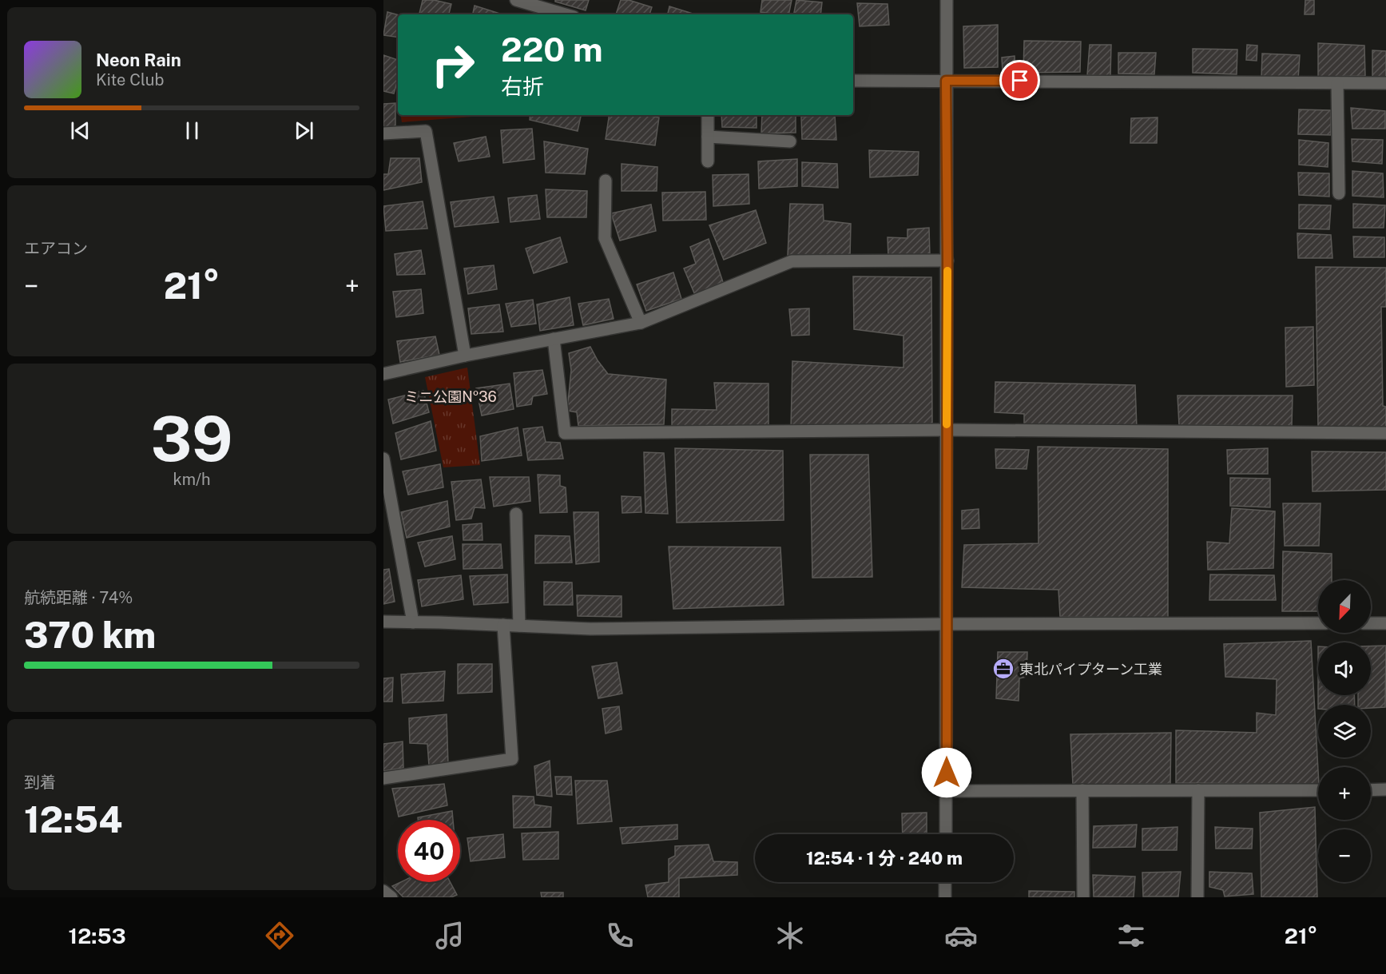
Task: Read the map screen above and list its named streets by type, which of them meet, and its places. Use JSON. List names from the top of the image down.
{
  "parks": ["ミニ公園№36"],
  "places": {
    "office": ["東北パイプターン工業"]
  },
  "north": "bottom left",
  "page": {
    "turn": ["220 m", "右折"],
    "song": ["Neon Rain", "Kite Club"],
    "tile": [
      "エアコン",
      ["39", "km/h"],
      ["航続距離 · 74%", "370 km"],
      ["到着", "12:54"]
    ],
    "heat": ["−", "21°", "+"],
    "map_buttons": ["+", "−"],
    "limit": "40",
    "trip": "12:54 · 1 分 · 240 m",
    "tabs": ["12:53", "21°"]
  }
}
